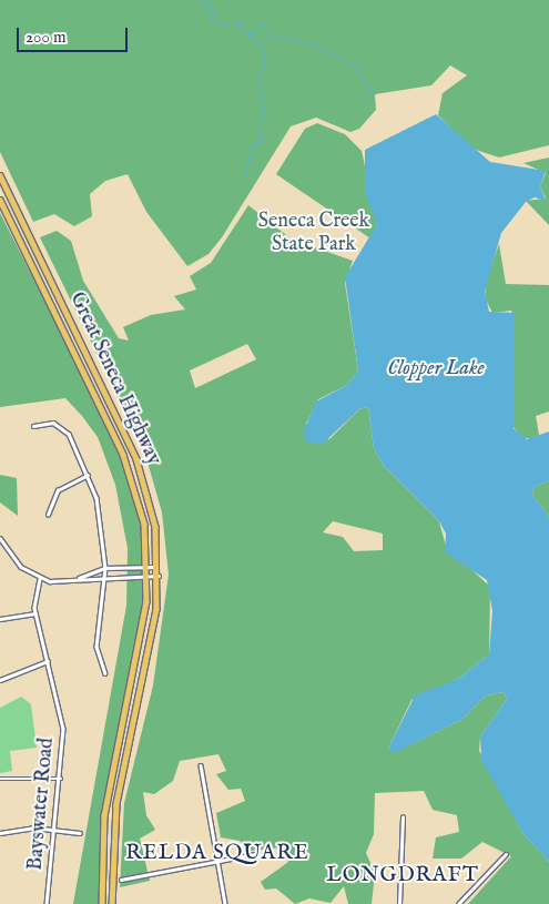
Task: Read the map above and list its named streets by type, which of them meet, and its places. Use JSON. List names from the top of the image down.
{
  "streets": {
    "main road": ["Great Seneca Highway"],
    "street": ["Bayswater Road"]
  },
  "districts": ["RELDA SQUARE", "LONGDRAFT"],
  "water": ["Clopper Lake"],
  "parks": ["Seneca Creek State Park"],
  "scale_bar": "200 m"
}
